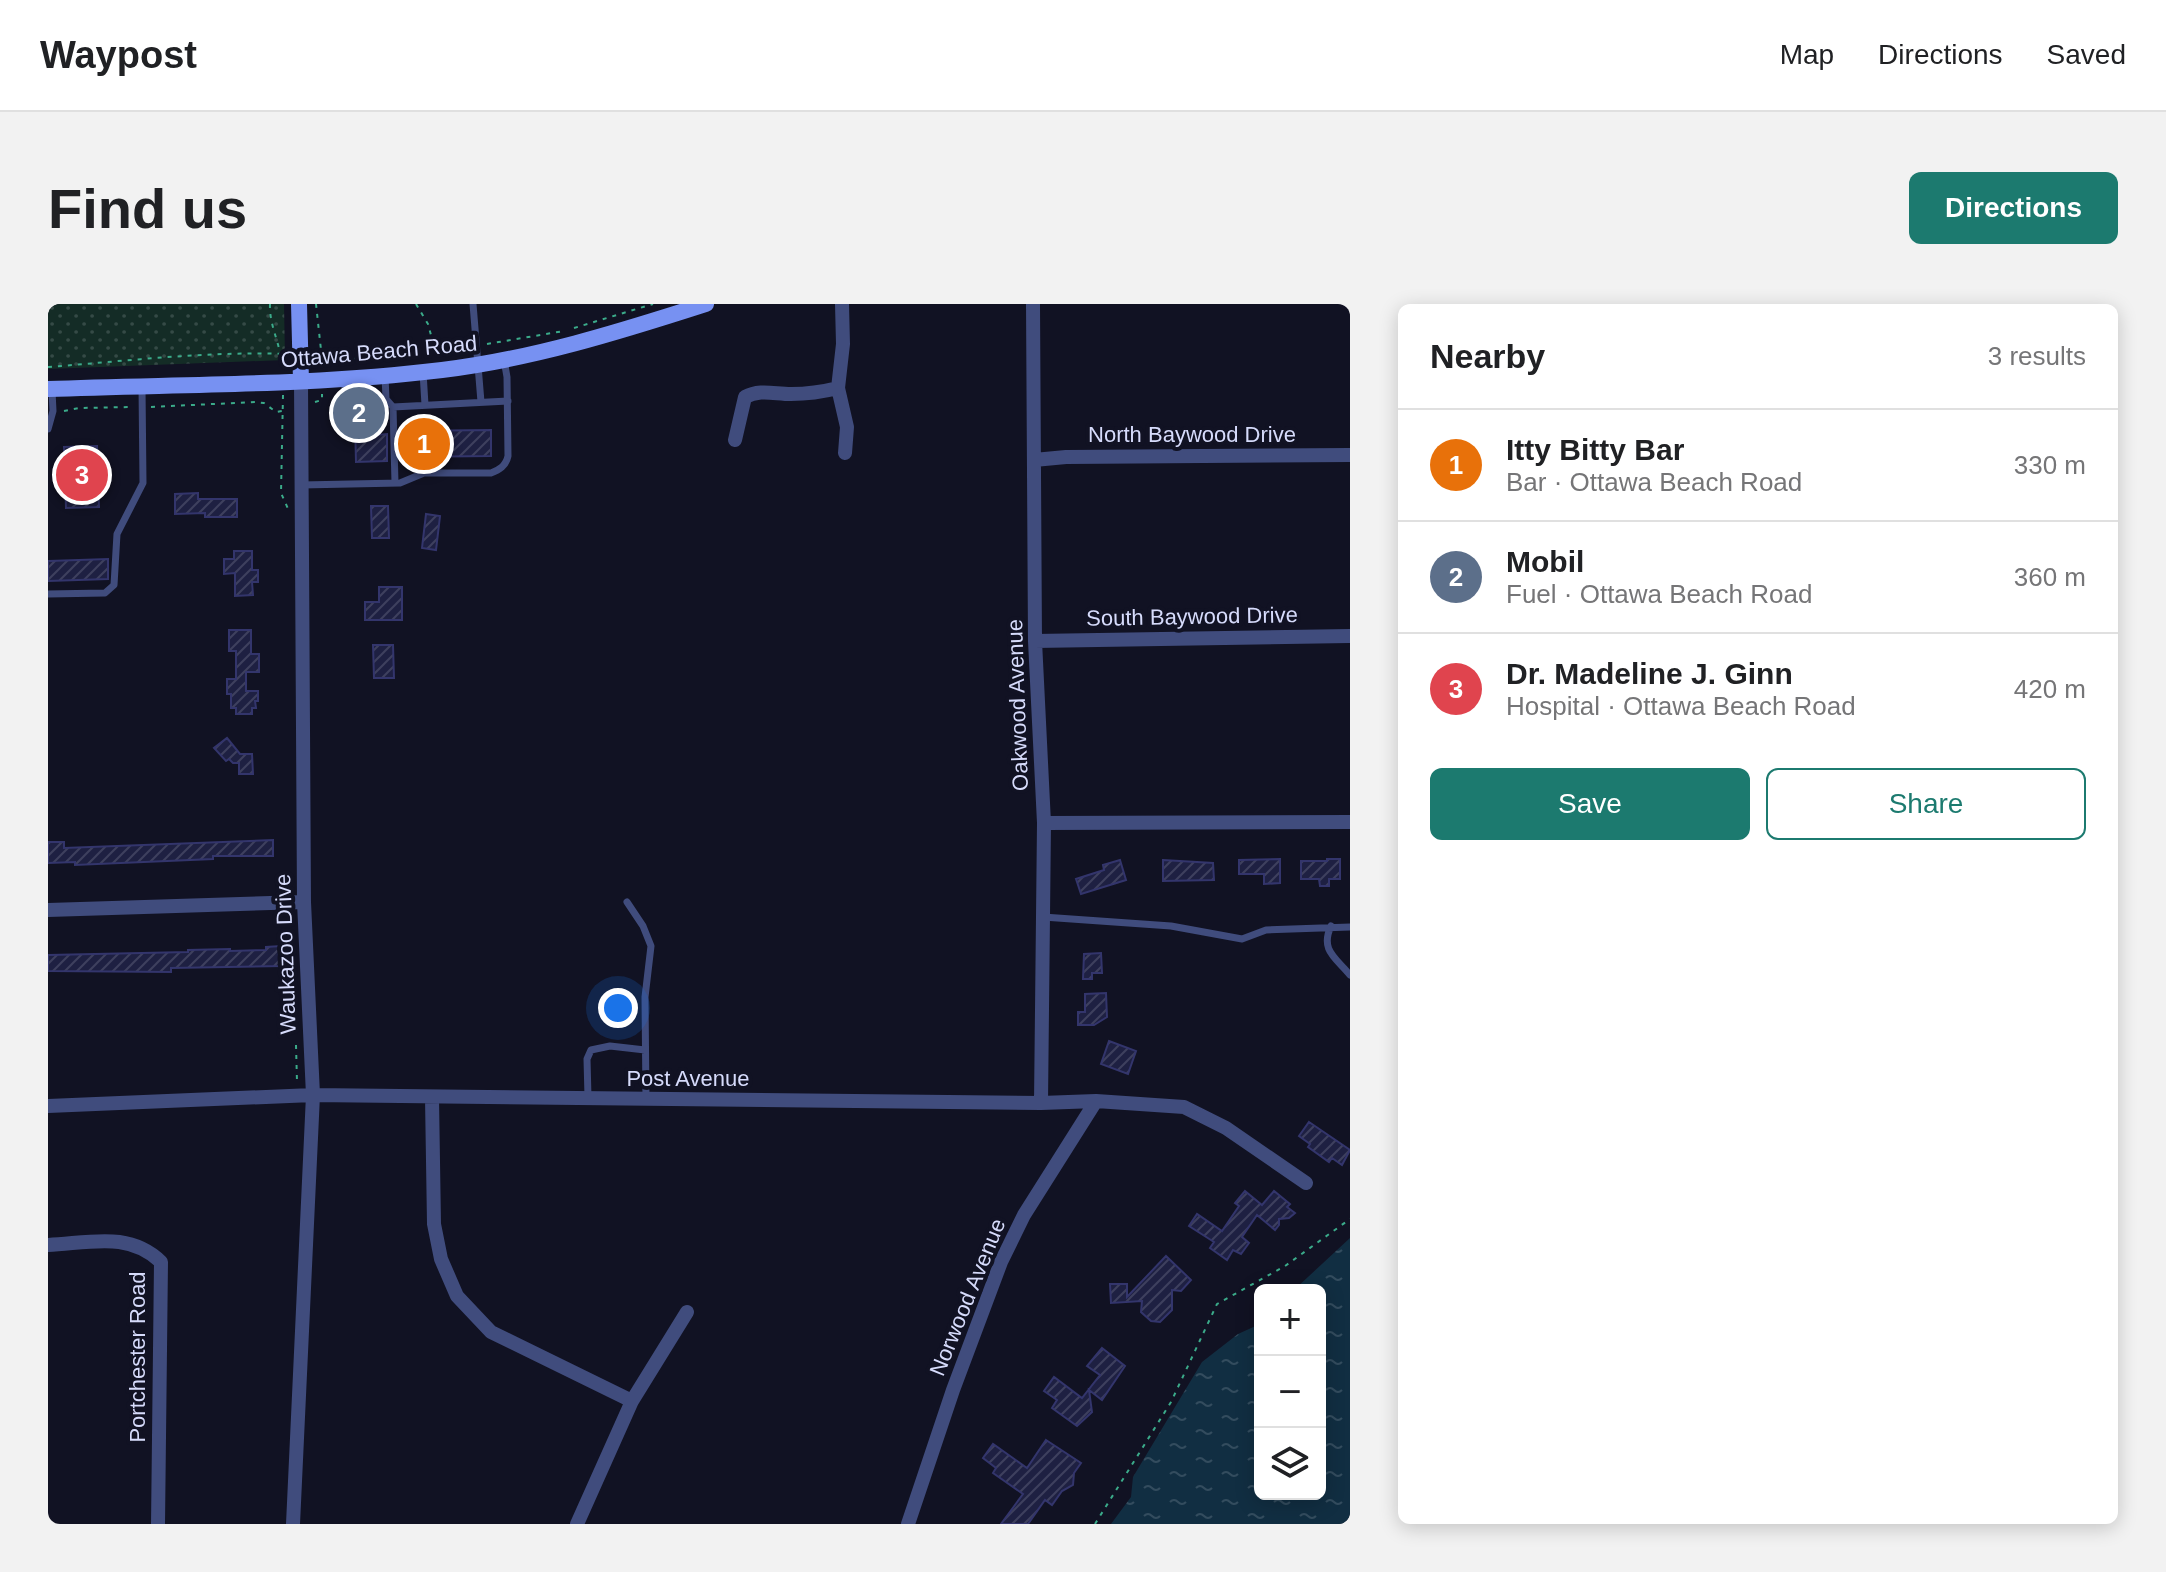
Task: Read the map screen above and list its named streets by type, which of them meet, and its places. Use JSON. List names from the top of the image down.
{
  "streets": {
    "street": [
      "Ottawa Beach Road",
      "North Baywood Drive",
      "South Baywood Drive",
      "Oakwood Avenue",
      "Waukazoo Drive",
      "Post Avenue",
      "Norwood Avenue",
      "Portchester Road"
    ]
  },
  "crossings": [
    ["Ottawa Beach Road", "Waukazoo Drive"],
    ["North Baywood Drive", "Oakwood Avenue"],
    ["South Baywood Drive", "Oakwood Avenue"],
    ["Oakwood Avenue", "Post Avenue"],
    ["Waukazoo Drive", "Post Avenue"],
    ["Post Avenue", "Norwood Avenue"]
  ],
  "page": {
    "header": "Waypost",
    "nav": ["Map", "Directions", "Saved"],
    "buttons": [
      "Directions",
      ["Save", "Share"]
    ],
    "title": "Find us",
    "heading": ["Nearby", "3 results"],
    "pins": ["2", "1", "3"],
    "list": [
      {
        "mark": "1",
        "name": "Itty Bitty Bar",
        "note": "Bar · Ottawa Beach Road",
        "value": "330 m"
      },
      {
        "mark": "2",
        "name": "Mobil",
        "note": "Fuel · Ottawa Beach Road",
        "value": "360 m"
      },
      {
        "mark": "3",
        "name": "Dr. Madeline J. Ginn",
        "note": "Hospital · Ottawa Beach Road",
        "value": "420 m"
      }
    ],
    "map_buttons": ["+", "−"]
  }
}
